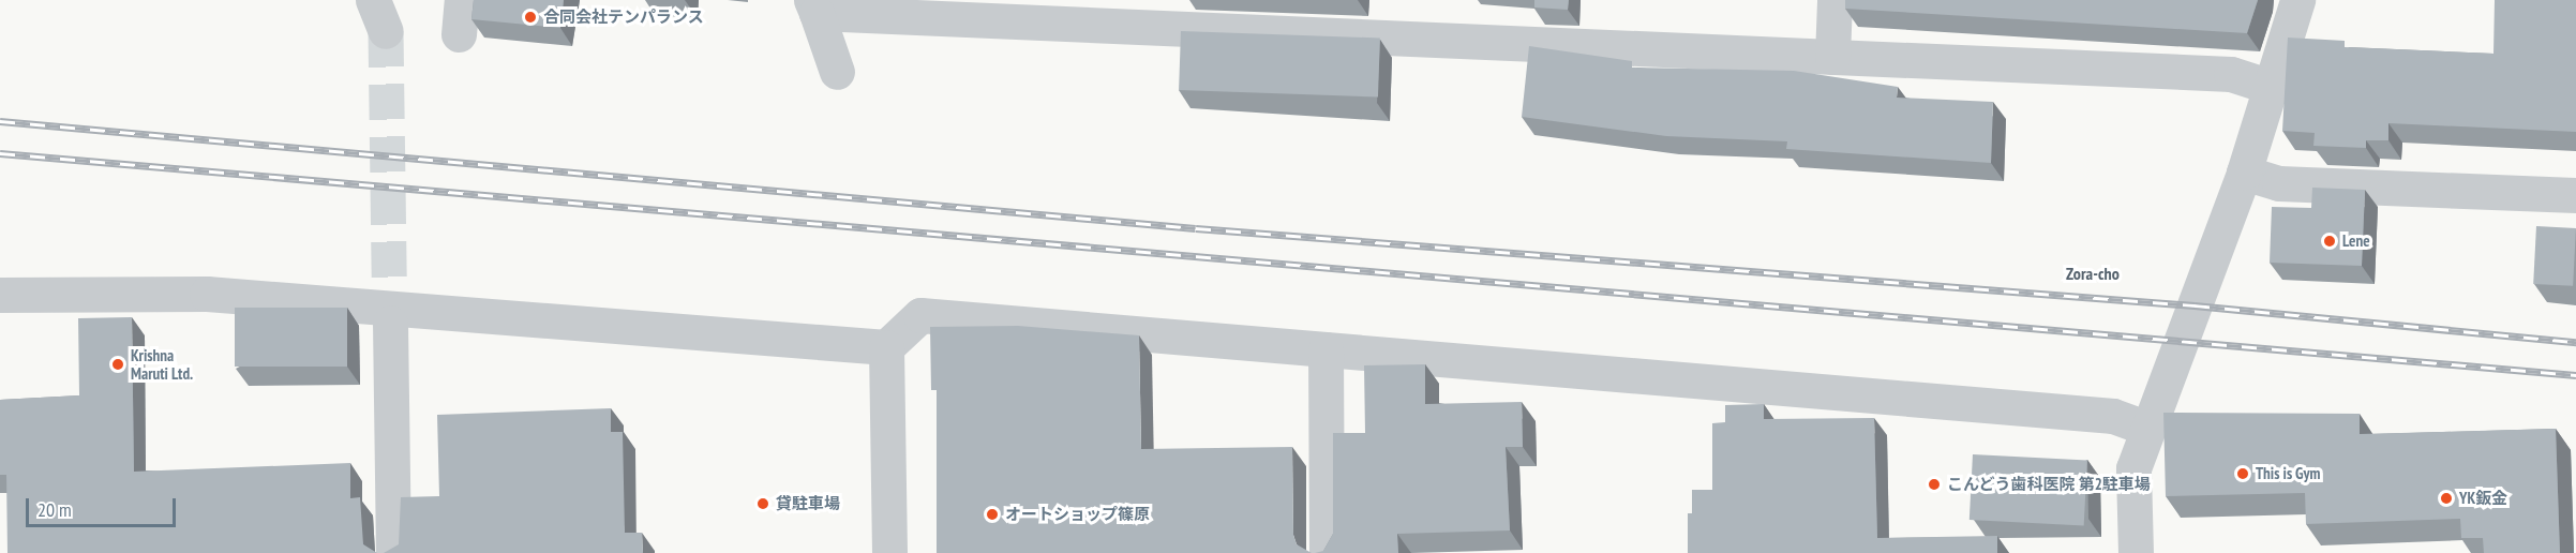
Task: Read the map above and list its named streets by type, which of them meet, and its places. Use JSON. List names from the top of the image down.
{
  "districts": ["Zora-cho"],
  "places": [
    "合同会社テンパランス",
    "Lene",
    "Krishna Maruti Ltd.",
    "This is Gym",
    "こんどう歯科医院 第2駐車場",
    "YK鈑金",
    "貸駐車場",
    "オートショップ篠原"
  ],
  "scale_bar": "20 m"
}
